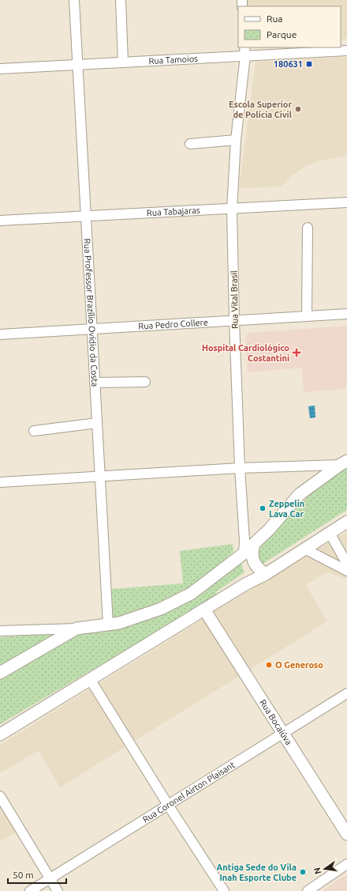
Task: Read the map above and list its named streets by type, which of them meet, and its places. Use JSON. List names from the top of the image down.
{
  "streets": {
    "main road": ["Rua Bocaiúva"],
    "street": [
      "Rua Tamoios",
      "Rua Tabajaras",
      "Rua Vital Brasil",
      "Rua Professor Brazílio Ovídio da Costa",
      "Rua Pedro Collere",
      "Rua Coronel Airton Plaisant"
    ]
  },
  "crossings": [
    ["Rua Tamoios", "Rua Vital Brasil"],
    ["Rua Tamoios", "Rua Professor Brazílio Ovídio da Costa"],
    ["Rua Tabajaras", "Rua Vital Brasil"],
    ["Rua Tabajaras", "Rua Professor Brazílio Ovídio da Costa"],
    ["Rua Vital Brasil", "Rua Pedro Collere"],
    ["Rua Professor Brazílio Ovídio da Costa", "Rua Pedro Collere"],
    ["Rua Bocaiúva", "Rua Coronel Airton Plaisant"]
  ],
  "places": {
    "transit": ["180631"],
    "other": [
      "Escola Superior de Polícia Civil",
      "Zeppelin Lava Car",
      "O Generoso",
      "Antiga Sede do Vila Inah Esporte Clube"
    ],
    "health": ["Hospital Cardiológico Costantini"]
  },
  "legend": ["Rua", "Parque"],
  "scale_bar": "50 m",
  "north": "left"
}
